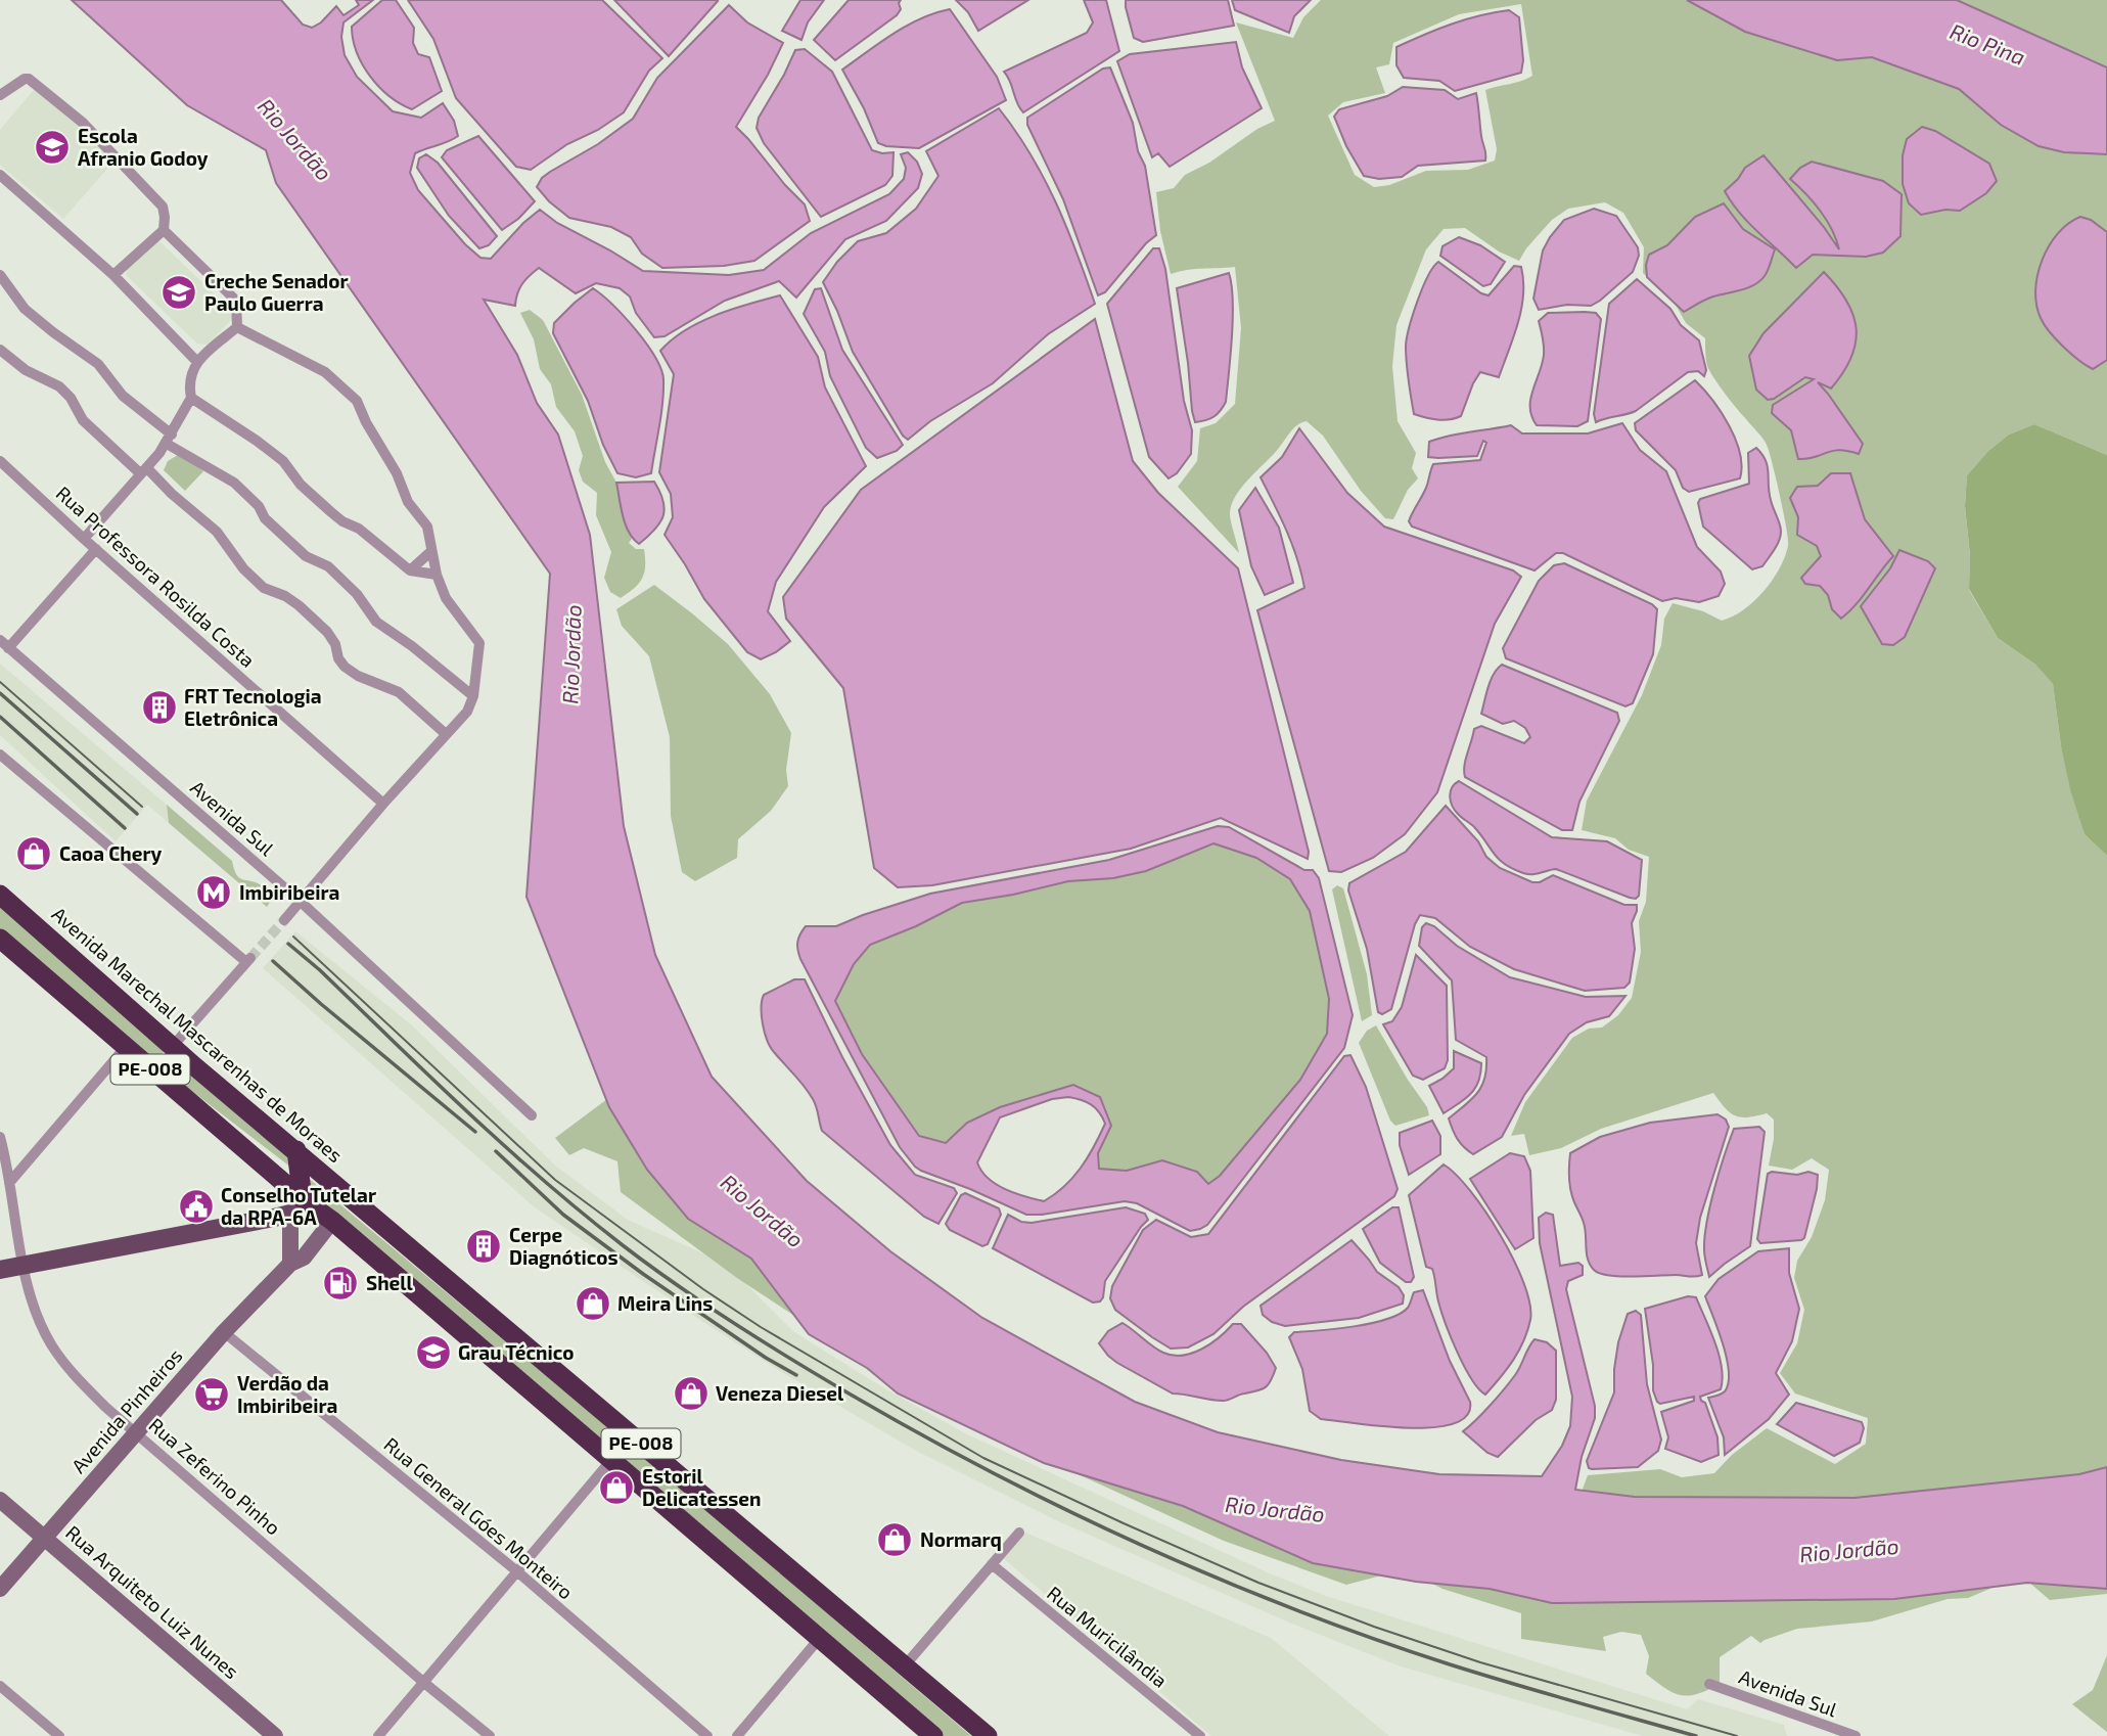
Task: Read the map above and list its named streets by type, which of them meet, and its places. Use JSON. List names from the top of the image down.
{
  "streets": {
    "highway": ["Avenida Marechal Mascarenhas de Moraes", "PE-008"],
    "street": [
      "Rua Professora Rosilda Costa",
      "Avenida Sul",
      "Avenida Pinheiros",
      "Rua Zeferino Pinho",
      "Rua General Góes Monteiro",
      "Rua Arquiteto Luiz Nunes",
      "Rua Muricilândia"
    ]
  },
  "crossings": [
    ["PE-008", "Avenida Pinheiros"],
    ["Avenida Pinheiros", "Rua Zeferino Pinho"],
    ["Avenida Pinheiros", "Rua General Góes Monteiro"],
    ["Avenida Pinheiros", "Rua Arquiteto Luiz Nunes"]
  ],
  "water": ["Rio Pina", "Rio Jordão"],
  "places": {
    "school or university": ["Escola Afranio Godoy", "Creche Senador Paulo Guerra", "Grau Técnico"],
    "building": ["FRT Tecnologia Eletrônica", "Cerpe Diagnóticos"],
    "shop": [
      "Caoa Chery",
      "Meira Lins",
      "Veneza Diesel",
      "Estoril Delicatessen",
      "Normarq"
    ],
    "metro station": ["Imbiribeira"],
    "public building": ["Conselho Tutelar da RPA-6A"],
    "fuel station": ["Shell"],
    "supermarket": ["Verdão da Imbiribeira"]
  }
}
